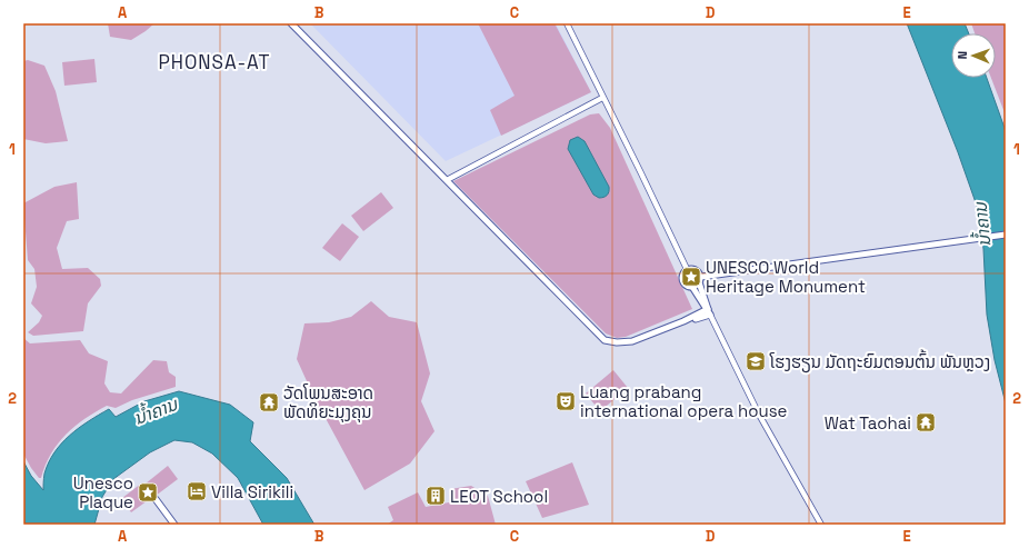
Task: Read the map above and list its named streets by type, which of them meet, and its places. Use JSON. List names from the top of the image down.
{
  "districts": ["PHONSA-AT"],
  "water": ["ນ້ຳຄານ"],
  "places": {
    "place": ["UNESCO World Heritage Monument", "Unesco Plaque"],
    "school or university": ["ໂຮງຮຽນ ມັດຖະຍົມຕອນຕົ້ນ ພັນຫຼວງ"],
    "theatre": ["Luang prabang international opera house"],
    "temple": ["ວັດໂພນສະອາດ ພັດທິຍະມຸງຄຸນ", "Wat Taohai"],
    "hotel": ["Villa Sirikili"],
    "building": ["LEOT School"]
  },
  "north": "left",
  "grid": {
    "columns": [
      "A",
      "B",
      "C",
      "D",
      "E"
    ],
    "rows": ["1", "2"]
  }
}
